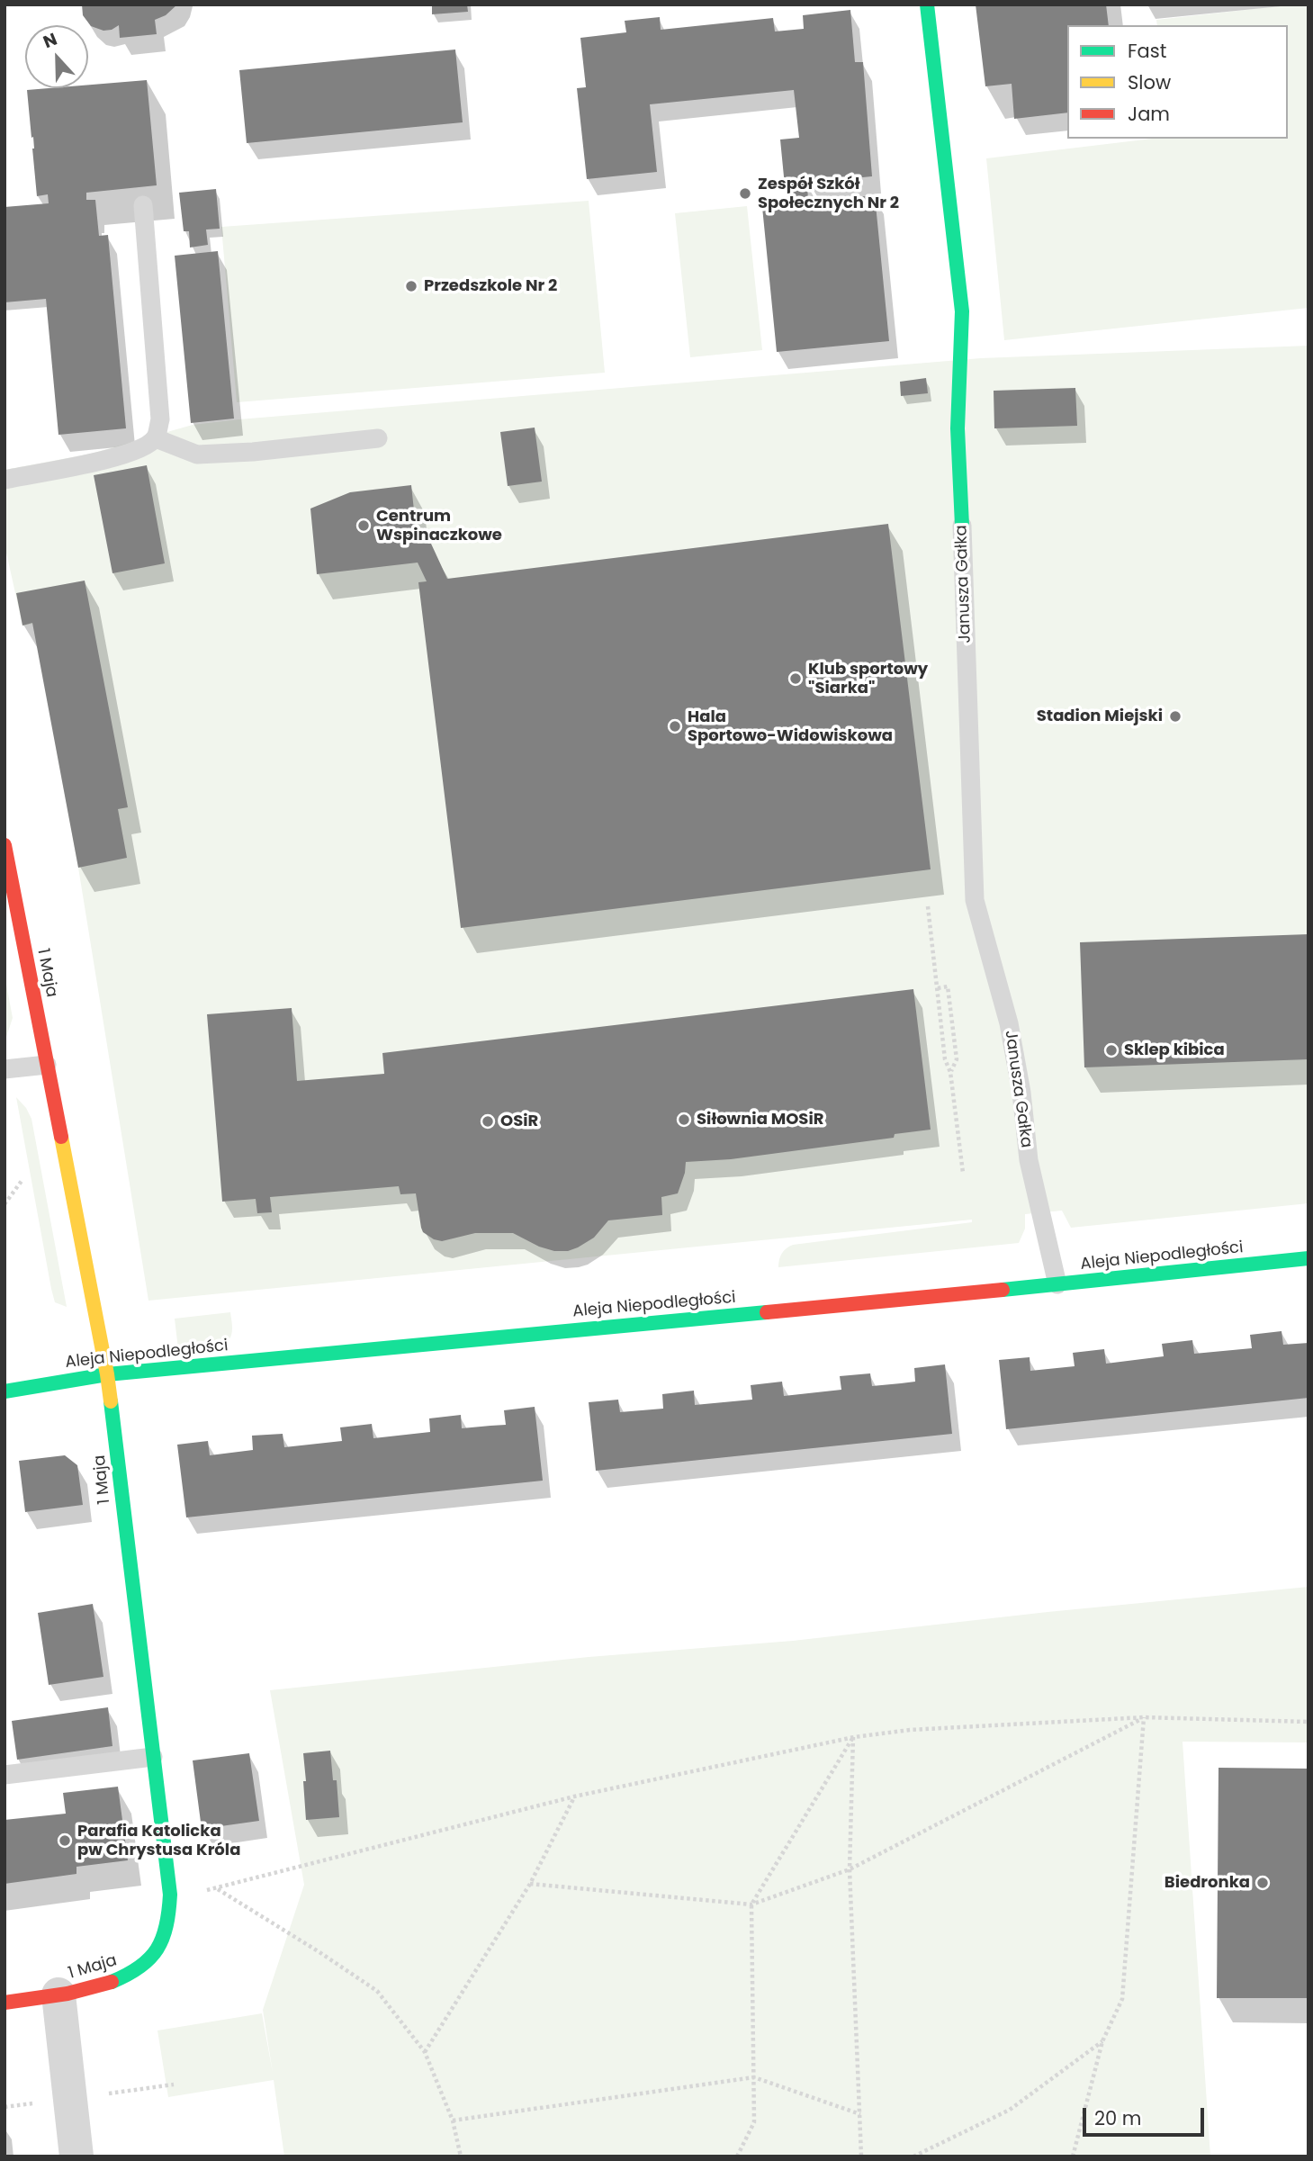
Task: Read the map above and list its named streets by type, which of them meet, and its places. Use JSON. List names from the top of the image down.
{
  "streets": {
    "street": ["Janusza Gałka", "1 Maja", "Aleja Niepodległości"]
  },
  "crossings": [
    ["Janusza Gałka", "Aleja Niepodległości"],
    ["1 Maja", "Aleja Niepodległości"]
  ],
  "places": [
    "Zespół Szkół Społecznych Nr 2",
    "Przedszkole Nr 2",
    "Centrum Wspinaczkowe",
    "Klub sportowy \"Siarka\"",
    "Stadion Miejski",
    "Hala Sportowo-Widowiskowa",
    "Sklep kibica",
    "Siłownia MOSiR",
    "OSiR",
    "Parafia Katolicka pw Chrystusa Króla",
    "Biedronka"
  ],
  "legend": ["Fast", "Slow", "Jam"],
  "scale_bar": "20 m",
  "north": "top"
}
